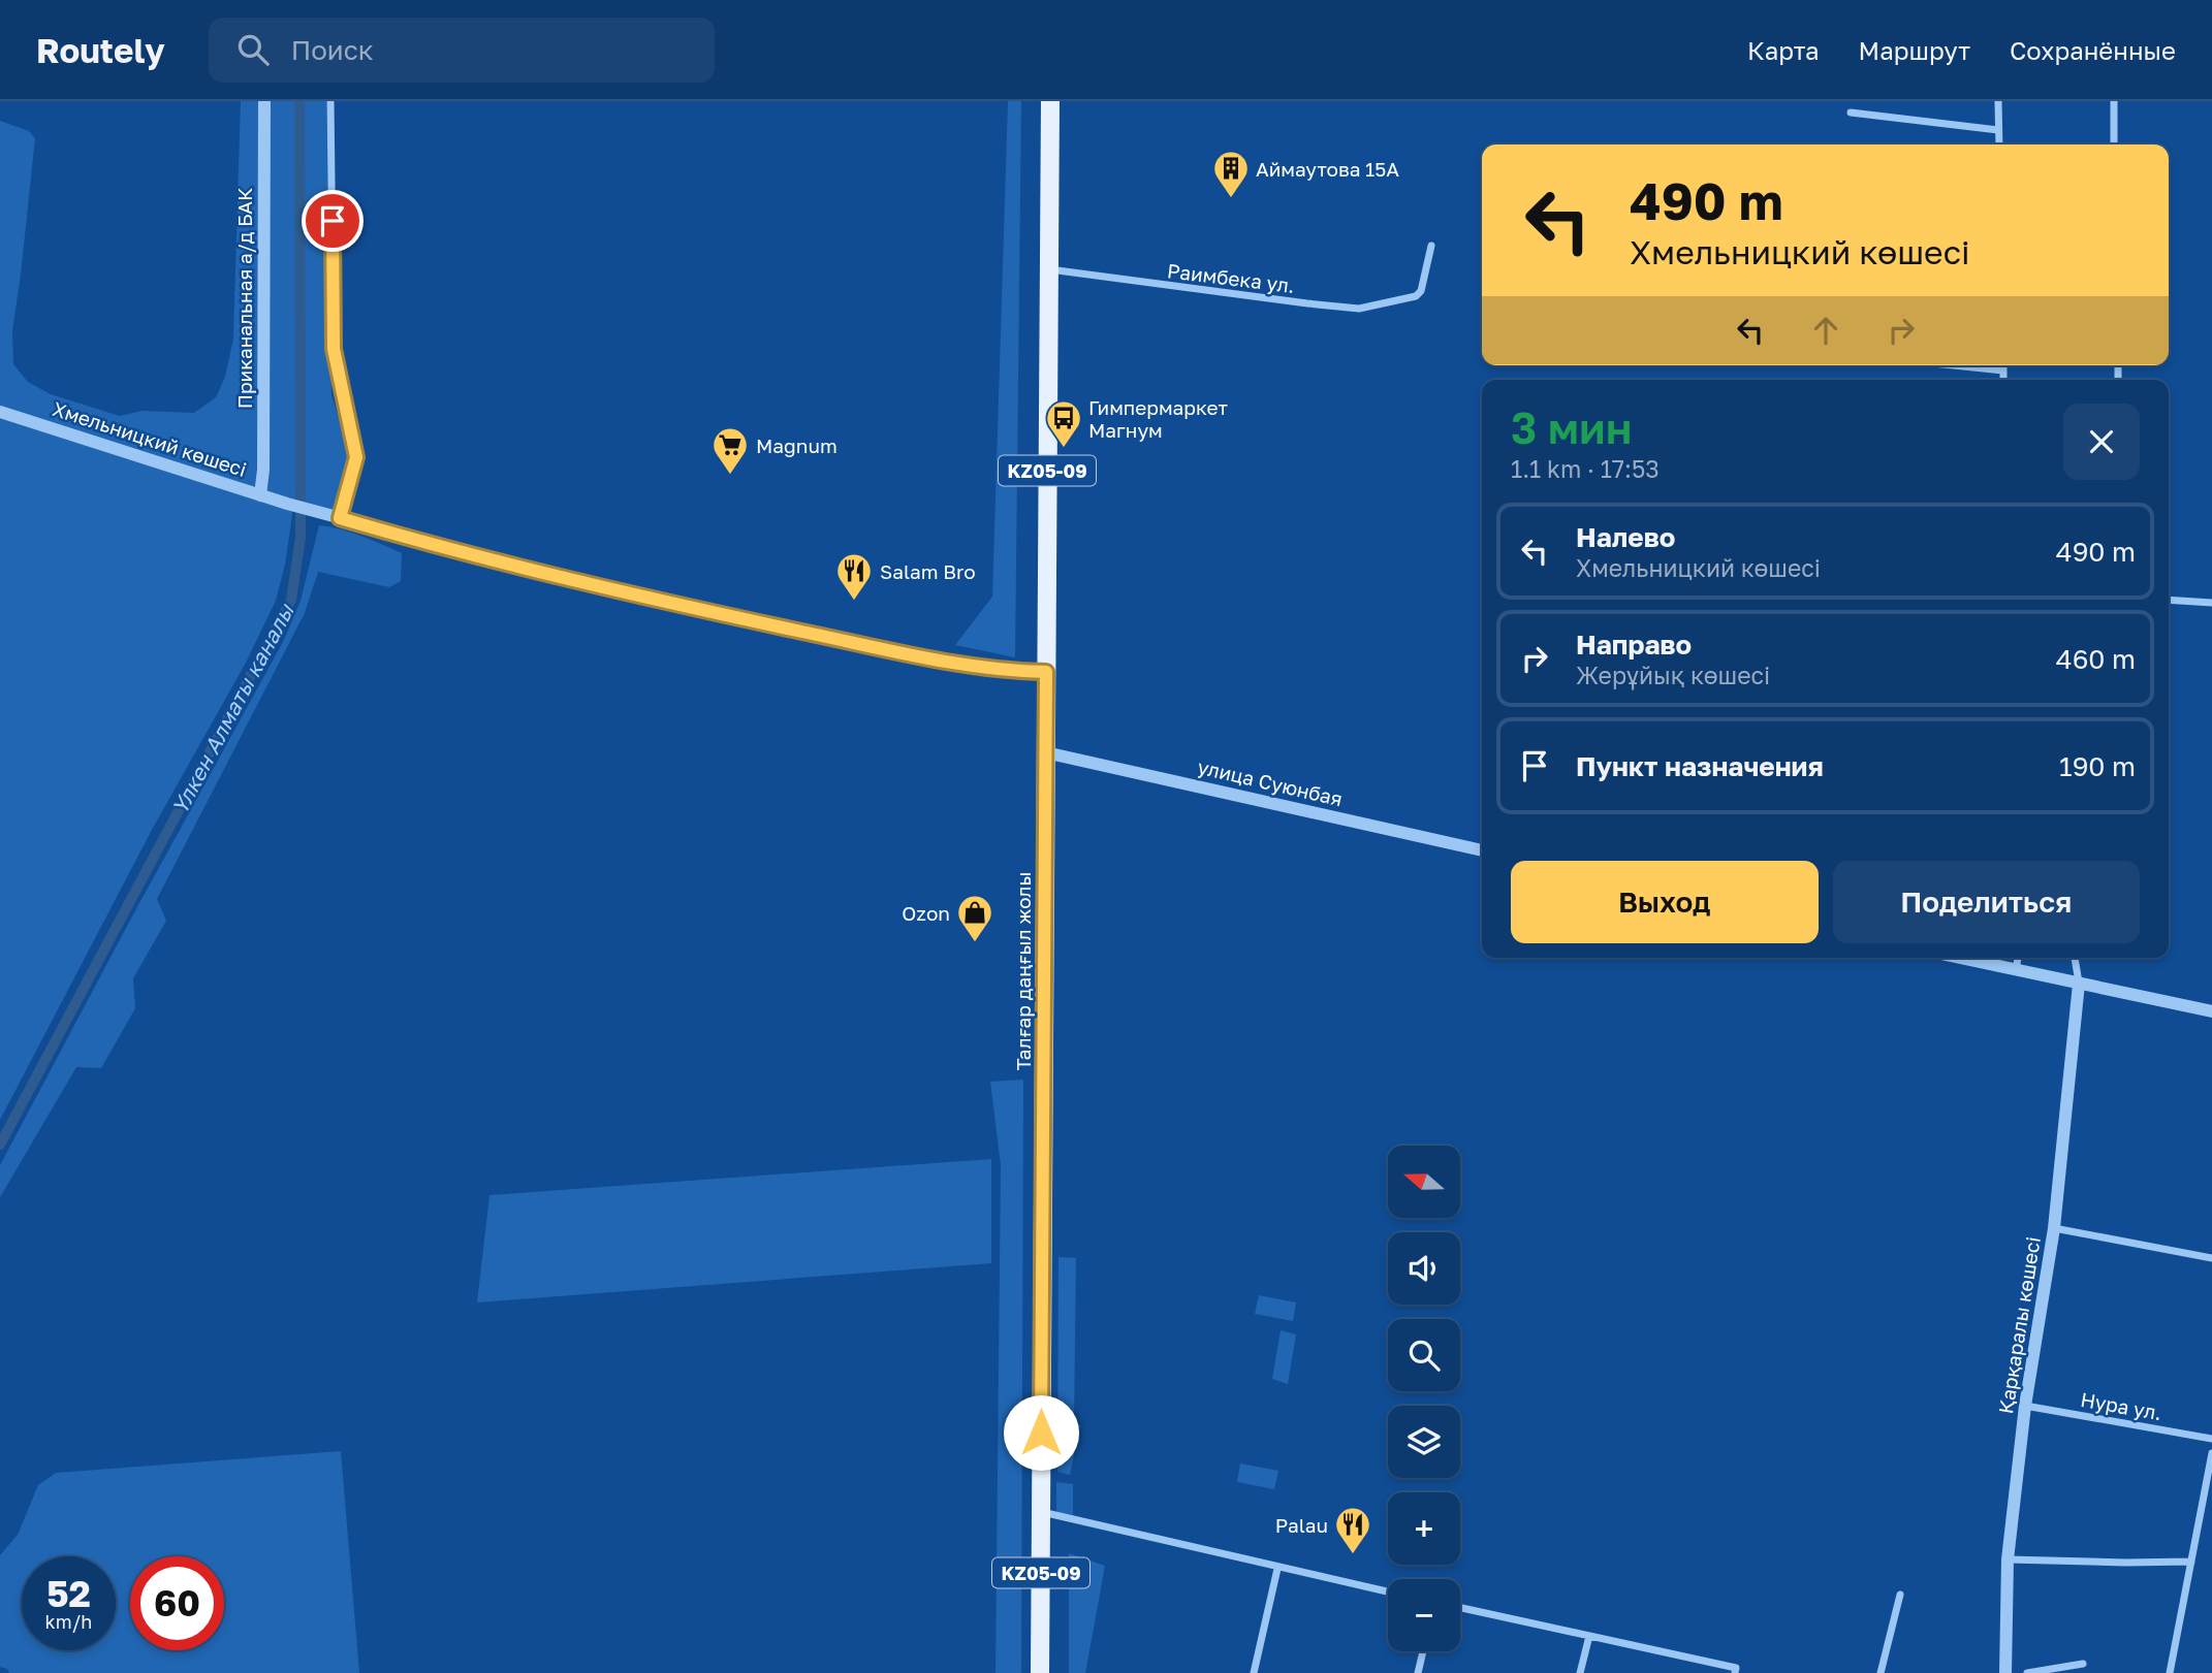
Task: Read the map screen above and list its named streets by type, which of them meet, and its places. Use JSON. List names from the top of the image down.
{
  "streets": {
    "main road": ["KZ05-09", "Талғар даңғыл жолы"],
    "street": [
      "Раимбека ул.",
      "Приканальная а/д БАК",
      "Хмельницкий көшесі",
      "улица Суюнбая",
      "Қарқаралы көшесі",
      "Нура ул."
    ]
  },
  "crossings": [
    ["Раимбека ул.", "KZ05-09"],
    ["Раимбека ул.", "Талғар даңғыл жолы"],
    ["Приканальная а/д БАК", "Хмельницкий көшесі"],
    ["KZ05-09", "Талғар даңғыл жолы"],
    ["улица Суюнбая", "Талғар даңғыл жолы"],
    ["Қарқаралы көшесі", "Нура ул."]
  ],
  "water": ["Үлкен Алматы каналы"],
  "places": {
    "building": ["Аймаутова 15А"],
    "bus stop": ["Гимпермаркет Магнум"],
    "supermarket": ["Magnum"],
    "restaurant": ["Salam Bro", "Palau"],
    "shop": ["Ozon"]
  },
  "north": "left",
  "page": {
    "header": "Routely",
    "search": "Поиск",
    "nav": ["Карта", "Маршрут", "Сохранённые"],
    "turn": ["490 m", "Хмельницкий көшесі"],
    "heading": ["3 мин", "1.1 km · 17:53"],
    "list": [
      {
        "name": "Налево",
        "note": "Хмельницкий көшесі",
        "value": "490 m"
      },
      {
        "name": "Направо",
        "note": "Жерұйық көшесі",
        "value": "460 m"
      },
      {
        "name": "Пункт назначения",
        "value": "190 m"
      }
    ],
    "buttons": ["Выход", "Поделиться"],
    "map_buttons": ["+", "−"],
    "speed": "52 km/h",
    "limit": "60"
  }
}
